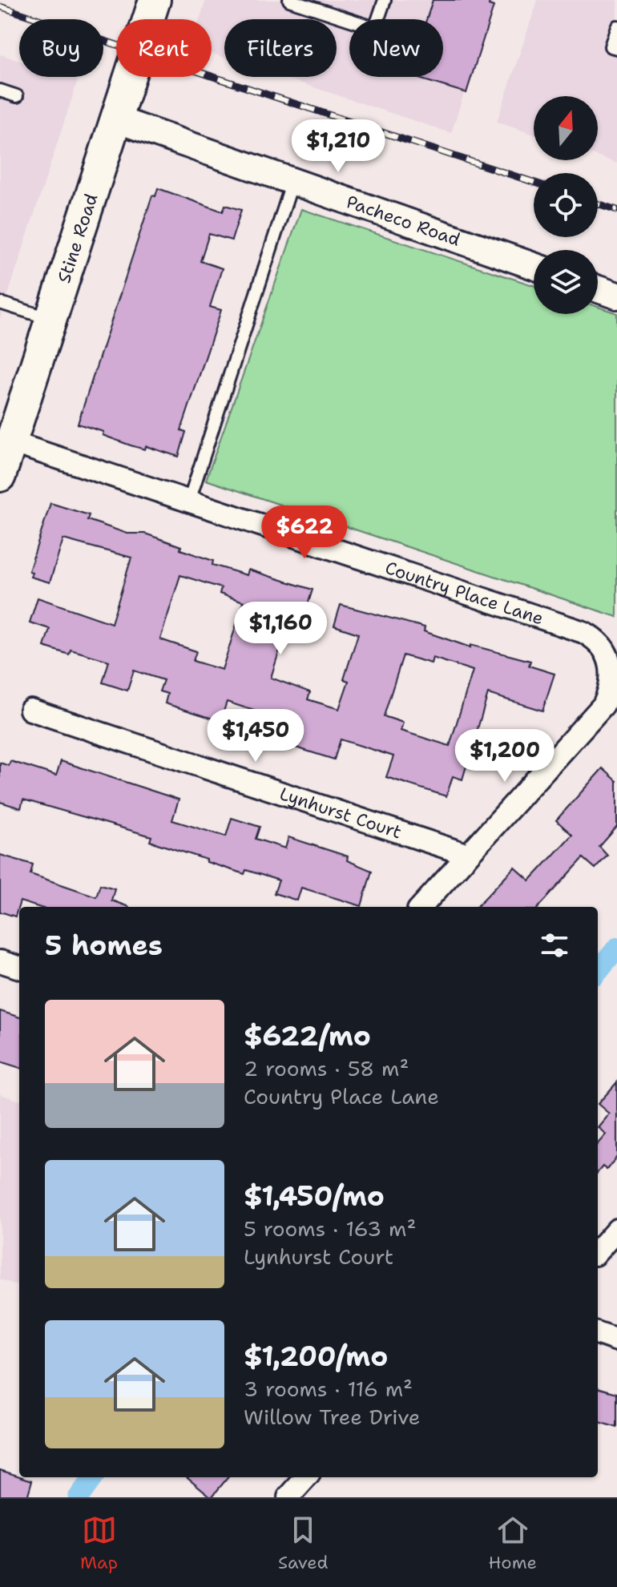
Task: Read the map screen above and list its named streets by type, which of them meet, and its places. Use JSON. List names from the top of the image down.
{
  "streets": {
    "main road": ["Stine Road"],
    "street": ["Pacheco Road", "Country Place Lane", "Lynhurst Court"]
  },
  "crossings": [
    ["Pacheco Road", "Stine Road"],
    ["Stine Road", "Country Place Lane"],
    ["Country Place Lane", "Lynhurst Court"]
  ],
  "north": "top",
  "page": {
    "chip": [
      "Buy",
      "Rent",
      "Filters",
      "New"
    ],
    "price": [
      "$1,210",
      "$622",
      "$1,160",
      "$1,450",
      "$1,200"
    ],
    "heading": "5 homes",
    "list": [
      {
        "name": "$622/mo",
        "note": "2 rooms · 58 m² · Country Place Lane"
      },
      {
        "name": "$1,450/mo",
        "note": "5 rooms · 163 m² · Lynhurst Court"
      },
      {
        "name": "$1,200/mo",
        "note": "3 rooms · 116 m² · Willow Tree Drive"
      }
    ],
    "tabs": ["Map", "Saved", "Home"]
  }
}
